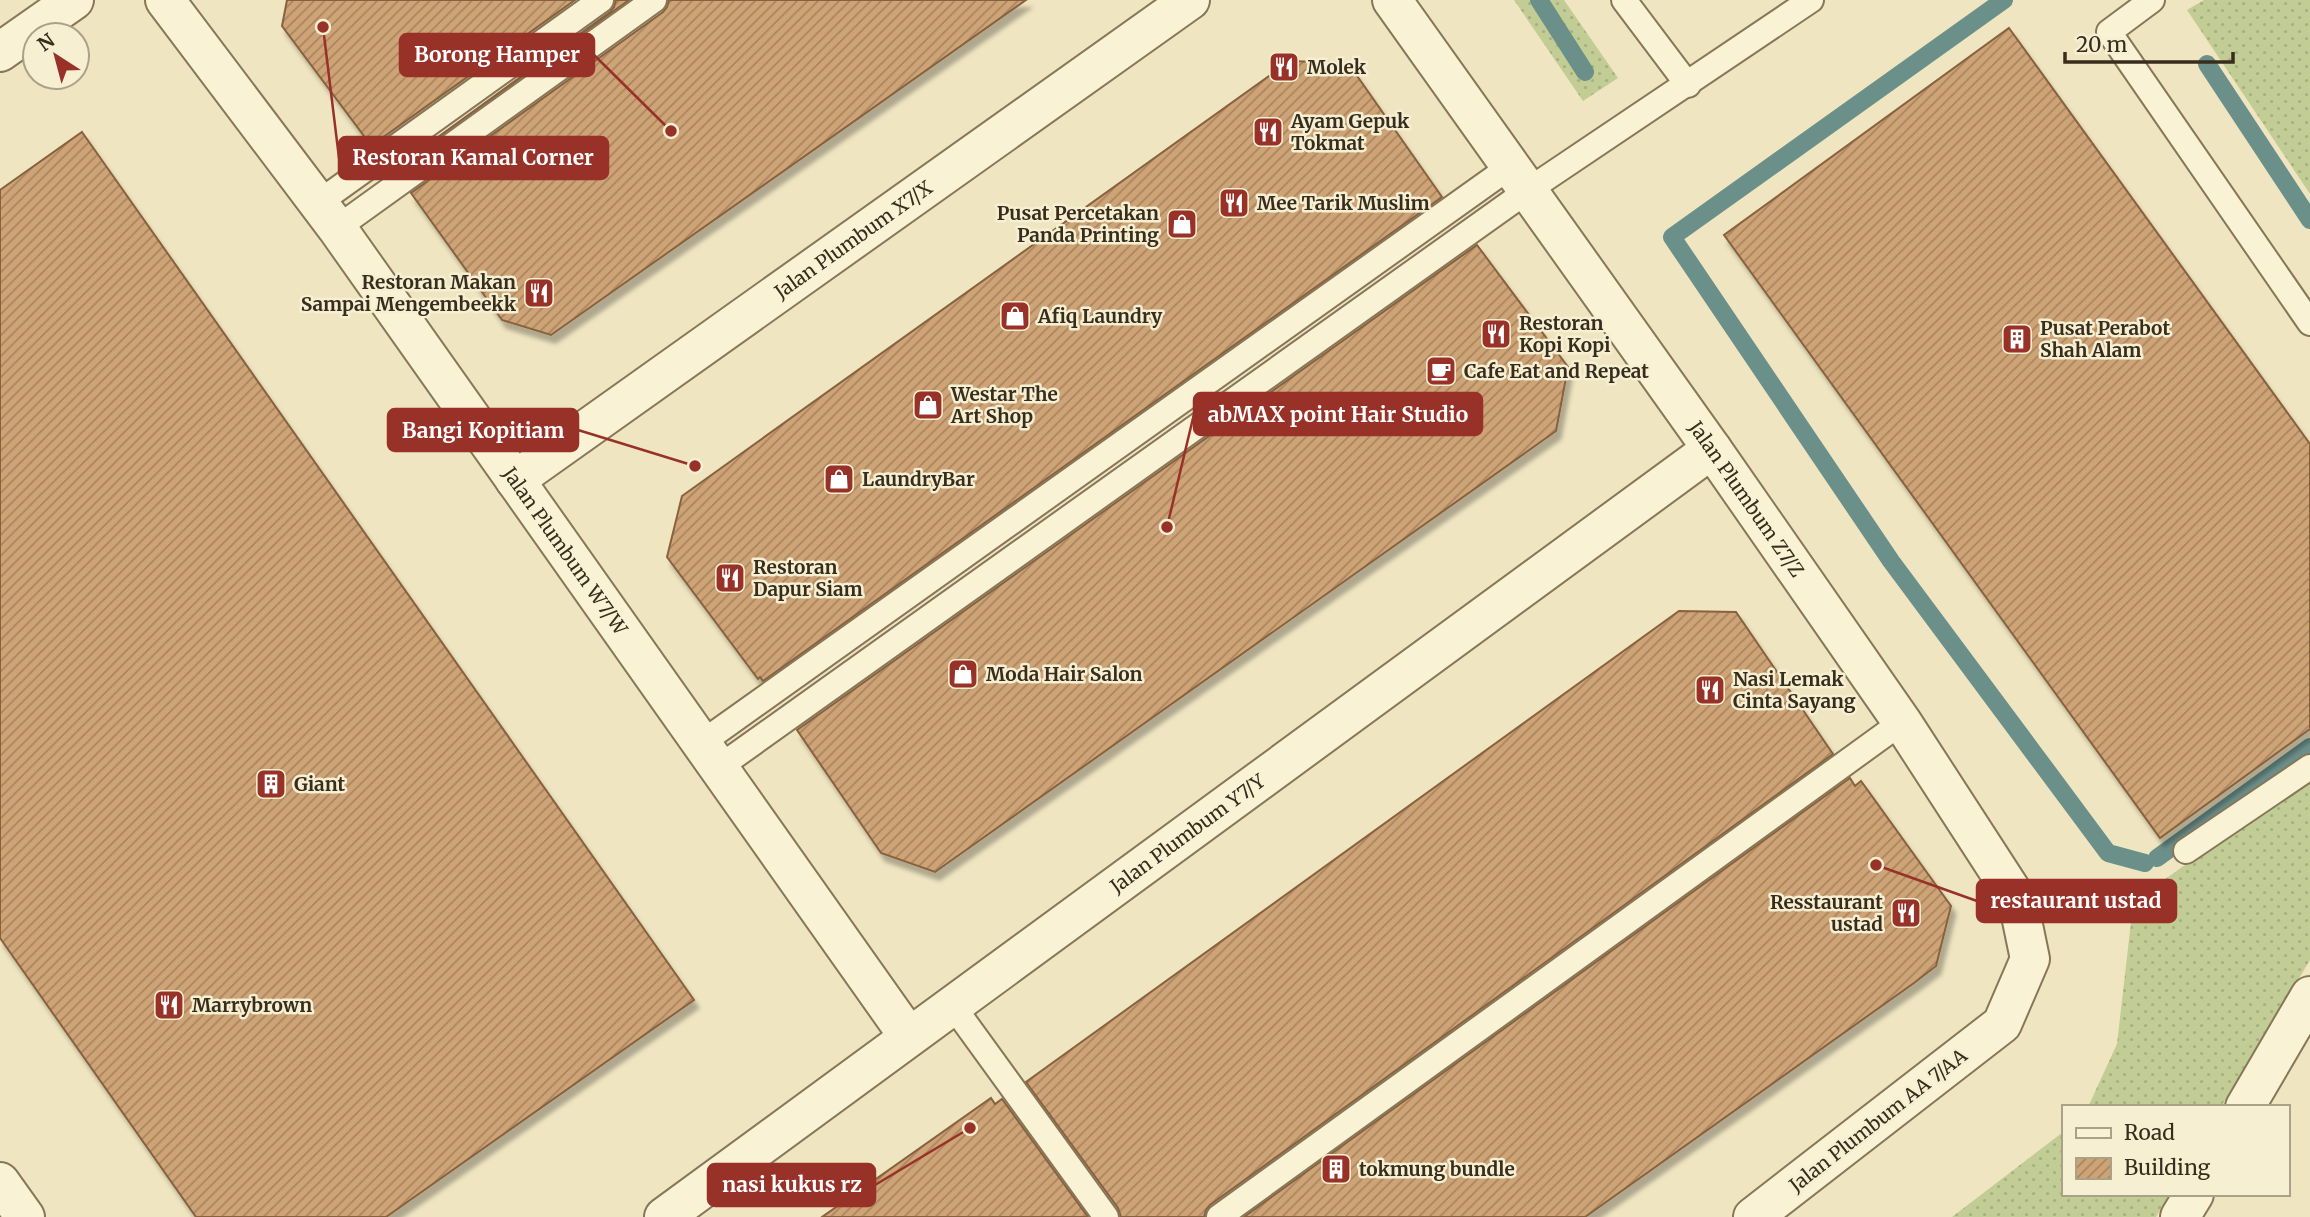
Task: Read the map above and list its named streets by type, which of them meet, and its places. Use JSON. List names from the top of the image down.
{
  "streets": {
    "street": [
      "Jalan Plumbum X7/X",
      "Jalan Plumbum Z7/Z",
      "Jalan Plumbum W7/W",
      "Jalan Plumbum Y7/Y",
      "Jalan Plumbum AA 7/AA"
    ]
  },
  "crossings": [
    ["Jalan Plumbum X7/X", "Jalan Plumbum W7/W"],
    ["Jalan Plumbum Z7/Z", "Jalan Plumbum Y7/Y"],
    ["Jalan Plumbum Z7/Z", "Jalan Plumbum AA 7/AA"],
    ["Jalan Plumbum W7/W", "Jalan Plumbum Y7/Y"]
  ],
  "places": {
    "other": [
      "Restoran Kamal Corner",
      "Borong Hamper",
      "Bangi Kopitiam",
      "abMAX point Hair Studio",
      "restaurant ustad",
      "nasi kukus rz"
    ],
    "restaurant": [
      "Molek",
      "Ayam Gepuk Tokmat",
      "Mee Tarik Muslim",
      "Restoran Makan Sampai Mengembeekk",
      "Restoran Kopi Kopi",
      "Restoran Dapur Siam",
      "Nasi Lemak Cinta Sayang",
      "Resstaurant ustad",
      "Marrybrown"
    ],
    "shop": [
      "Pusat Percetakan Panda Printing",
      "Afiq Laundry",
      "Westar The Art Shop",
      "LaundryBar",
      "Moda Hair Salon"
    ],
    "building": ["Pusat Perabot Shah Alam", "Giant", "tokmung bundle"],
    "cafe": ["Cafe Eat and Repeat"]
  },
  "legend": ["Road", "Building"],
  "scale_bar": "20 m",
  "north": "top left"
}
